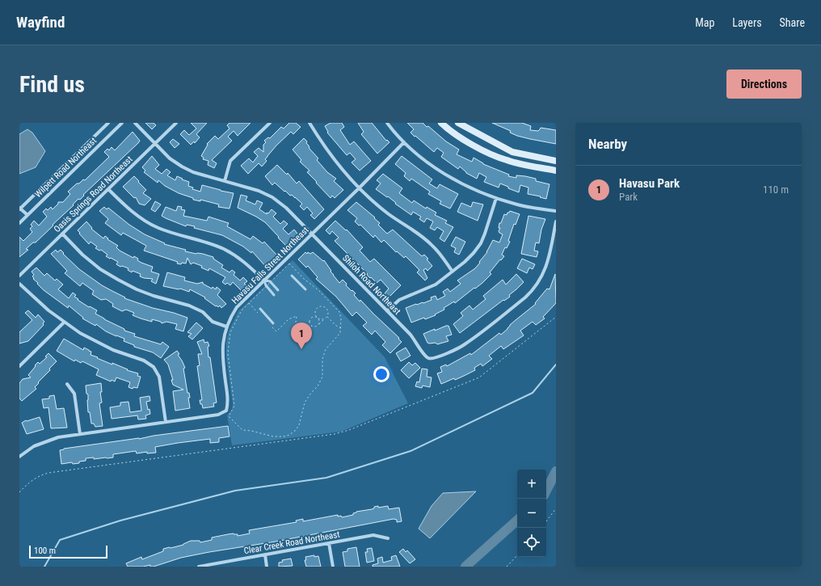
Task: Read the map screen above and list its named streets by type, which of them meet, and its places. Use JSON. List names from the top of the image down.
{
  "streets": {
    "street": [
      "Wilpett Road Northeast",
      "Oasis Springs Road Northeast",
      "Havasu Falls Street Northeast",
      "Shiloh Road Northeast",
      "Clear Creek Road Northeast"
    ]
  },
  "crossings": [
    ["Oasis Springs Road Northeast", "Shiloh Road Northeast"],
    ["Havasu Falls Street Northeast", "Shiloh Road Northeast"]
  ],
  "scale_bar": "100 m",
  "page": {
    "header": "Wayfind",
    "nav": ["Map", "Layers", "Share"],
    "buttons": "Directions",
    "title": "Find us",
    "heading": "Nearby",
    "list": [
      {
        "mark": "1",
        "name": "Havasu Park",
        "note": "Park",
        "value": "110 m"
      }
    ],
    "pins": "1",
    "map_buttons": ["+", "−"],
    "scale": "100 m"
  }
}
